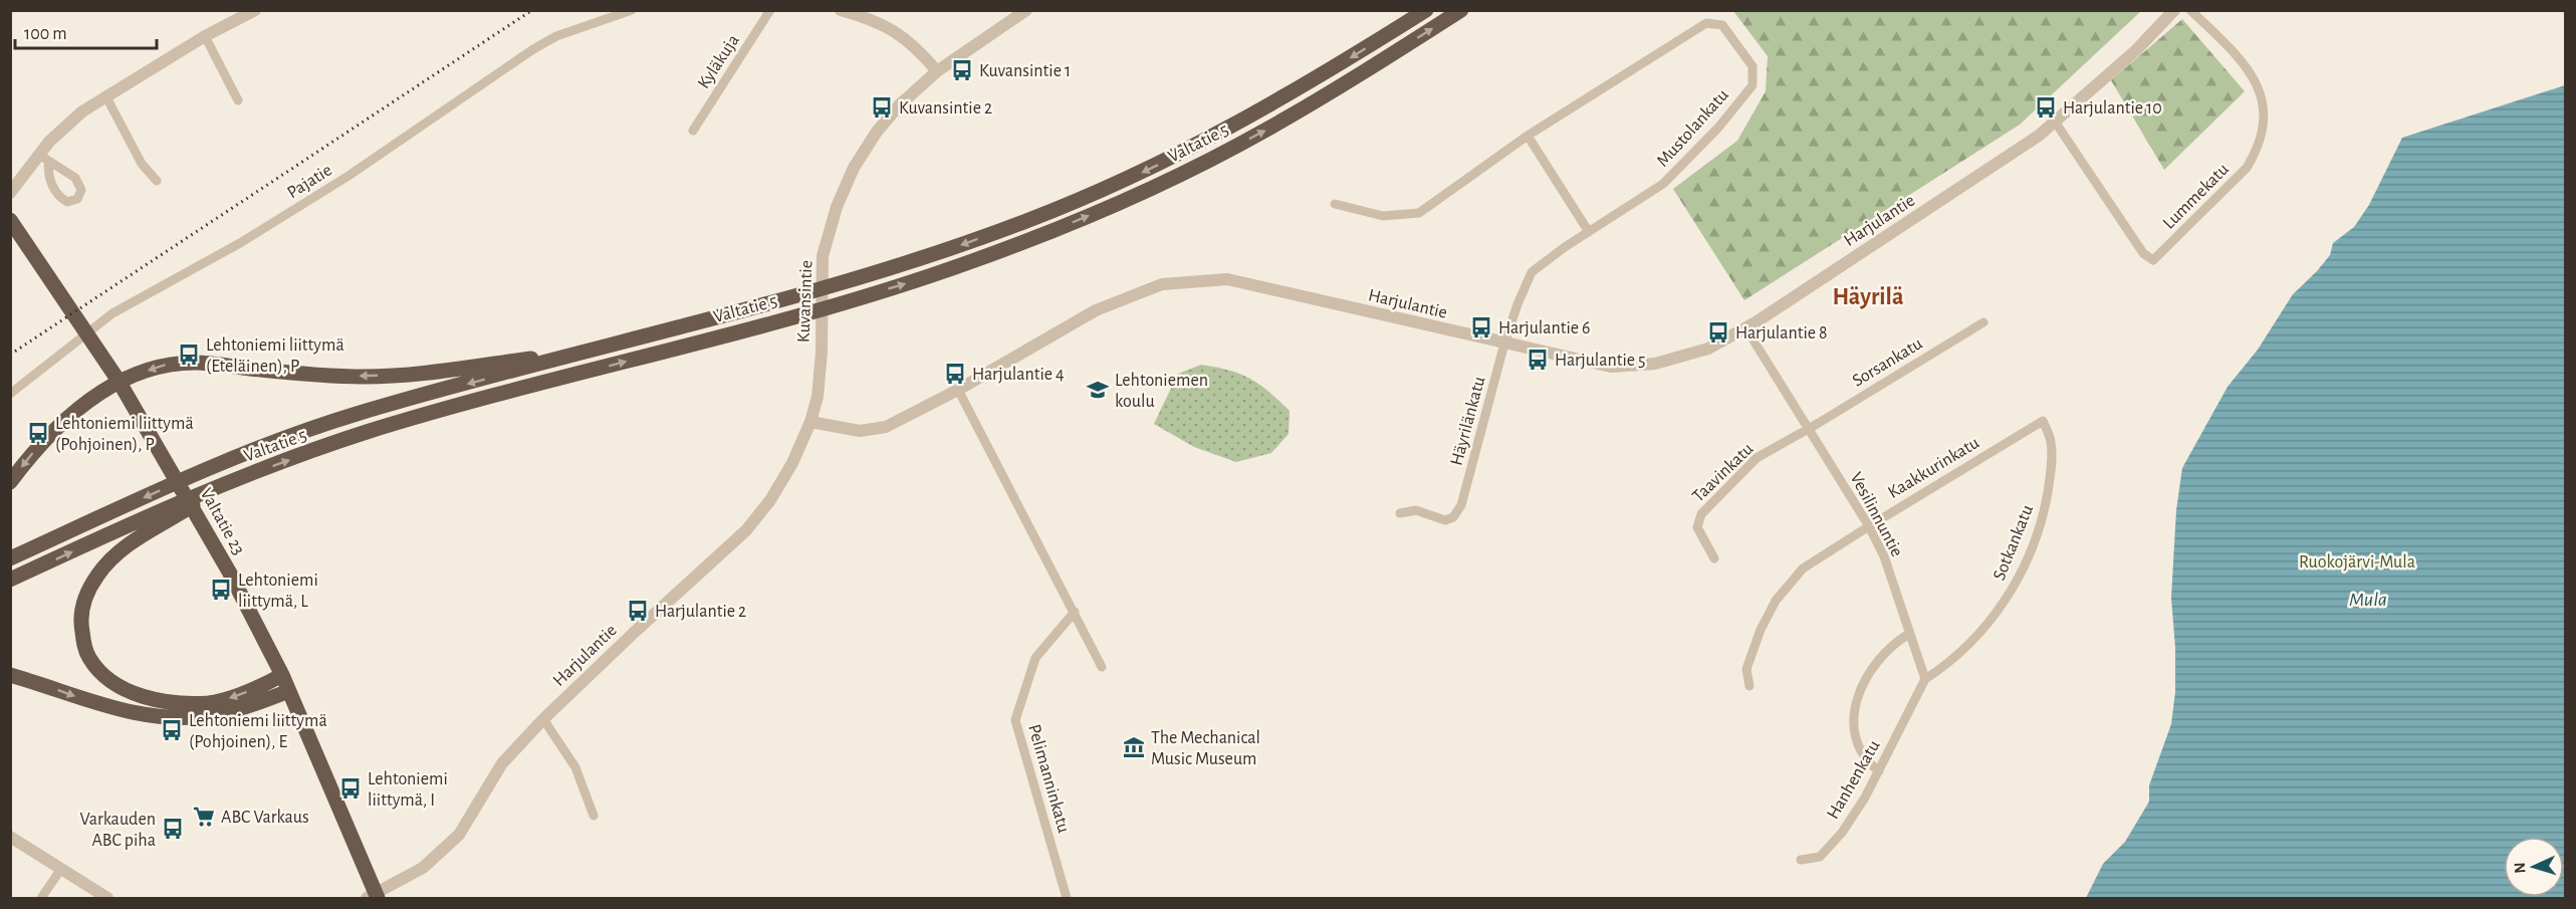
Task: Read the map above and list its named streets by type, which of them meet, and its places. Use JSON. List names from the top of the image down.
{
  "streets": {
    "highway": ["Valtatie 5", "Valtatie 23"],
    "street": [
      "Kyläkuja",
      "Mustolankatu",
      "Pajatie",
      "Lummekatu",
      "Harjulantie",
      "Kuvansintie",
      "Sorsankatu",
      "Häyrilänkatu",
      "Kaakkurinkatu",
      "Taavinkatu",
      "Vesilinnuntie",
      "Sotkankatu",
      "Pelimanninkatu",
      "Hanhenkatu"
    ]
  },
  "crossings": [
    ["Mustolankatu", "Harjulantie"],
    ["Mustolankatu", "Häyrilänkatu"],
    ["Lummekatu", "Harjulantie"],
    ["Harjulantie", "Kuvansintie"],
    ["Harjulantie", "Häyrilänkatu"],
    ["Harjulantie", "Vesilinnuntie"],
    ["Harjulantie", "Valtatie 23"],
    ["Sorsankatu", "Taavinkatu"],
    ["Sorsankatu", "Vesilinnuntie"],
    ["Kaakkurinkatu", "Vesilinnuntie"],
    ["Kaakkurinkatu", "Sotkankatu"],
    ["Taavinkatu", "Vesilinnuntie"],
    ["Vesilinnuntie", "Sotkankatu"],
    ["Vesilinnuntie", "Hanhenkatu"],
    ["Sotkankatu", "Hanhenkatu"]
  ],
  "districts": ["Häyrilä"],
  "water": ["Mula"],
  "parks": ["Ruokojärvi-Mula"],
  "places": {
    "bus stop": [
      "Kuvansintie 1",
      "Kuvansintie 2",
      "Harjulantie 10",
      "Harjulantie 6",
      "Harjulantie 8",
      "Lehtoniemi liittymä (Eteläinen), P",
      "Harjulantie 5",
      "Harjulantie 4",
      "Lehtoniemi liittymä (Pohjoinen), P",
      "Lehtoniemi liittymä, L",
      "Harjulantie 2",
      "Lehtoniemi liittymä (Pohjoinen), E",
      "Lehtoniemi liittymä, I",
      "Varkauden ABC piha"
    ],
    "school or university": ["Lehtoniemen koulu"],
    "museum": ["The Mechanical Music Museum"],
    "supermarket": ["ABC Varkaus"]
  },
  "scale_bar": "100 m",
  "north": "left"
}
